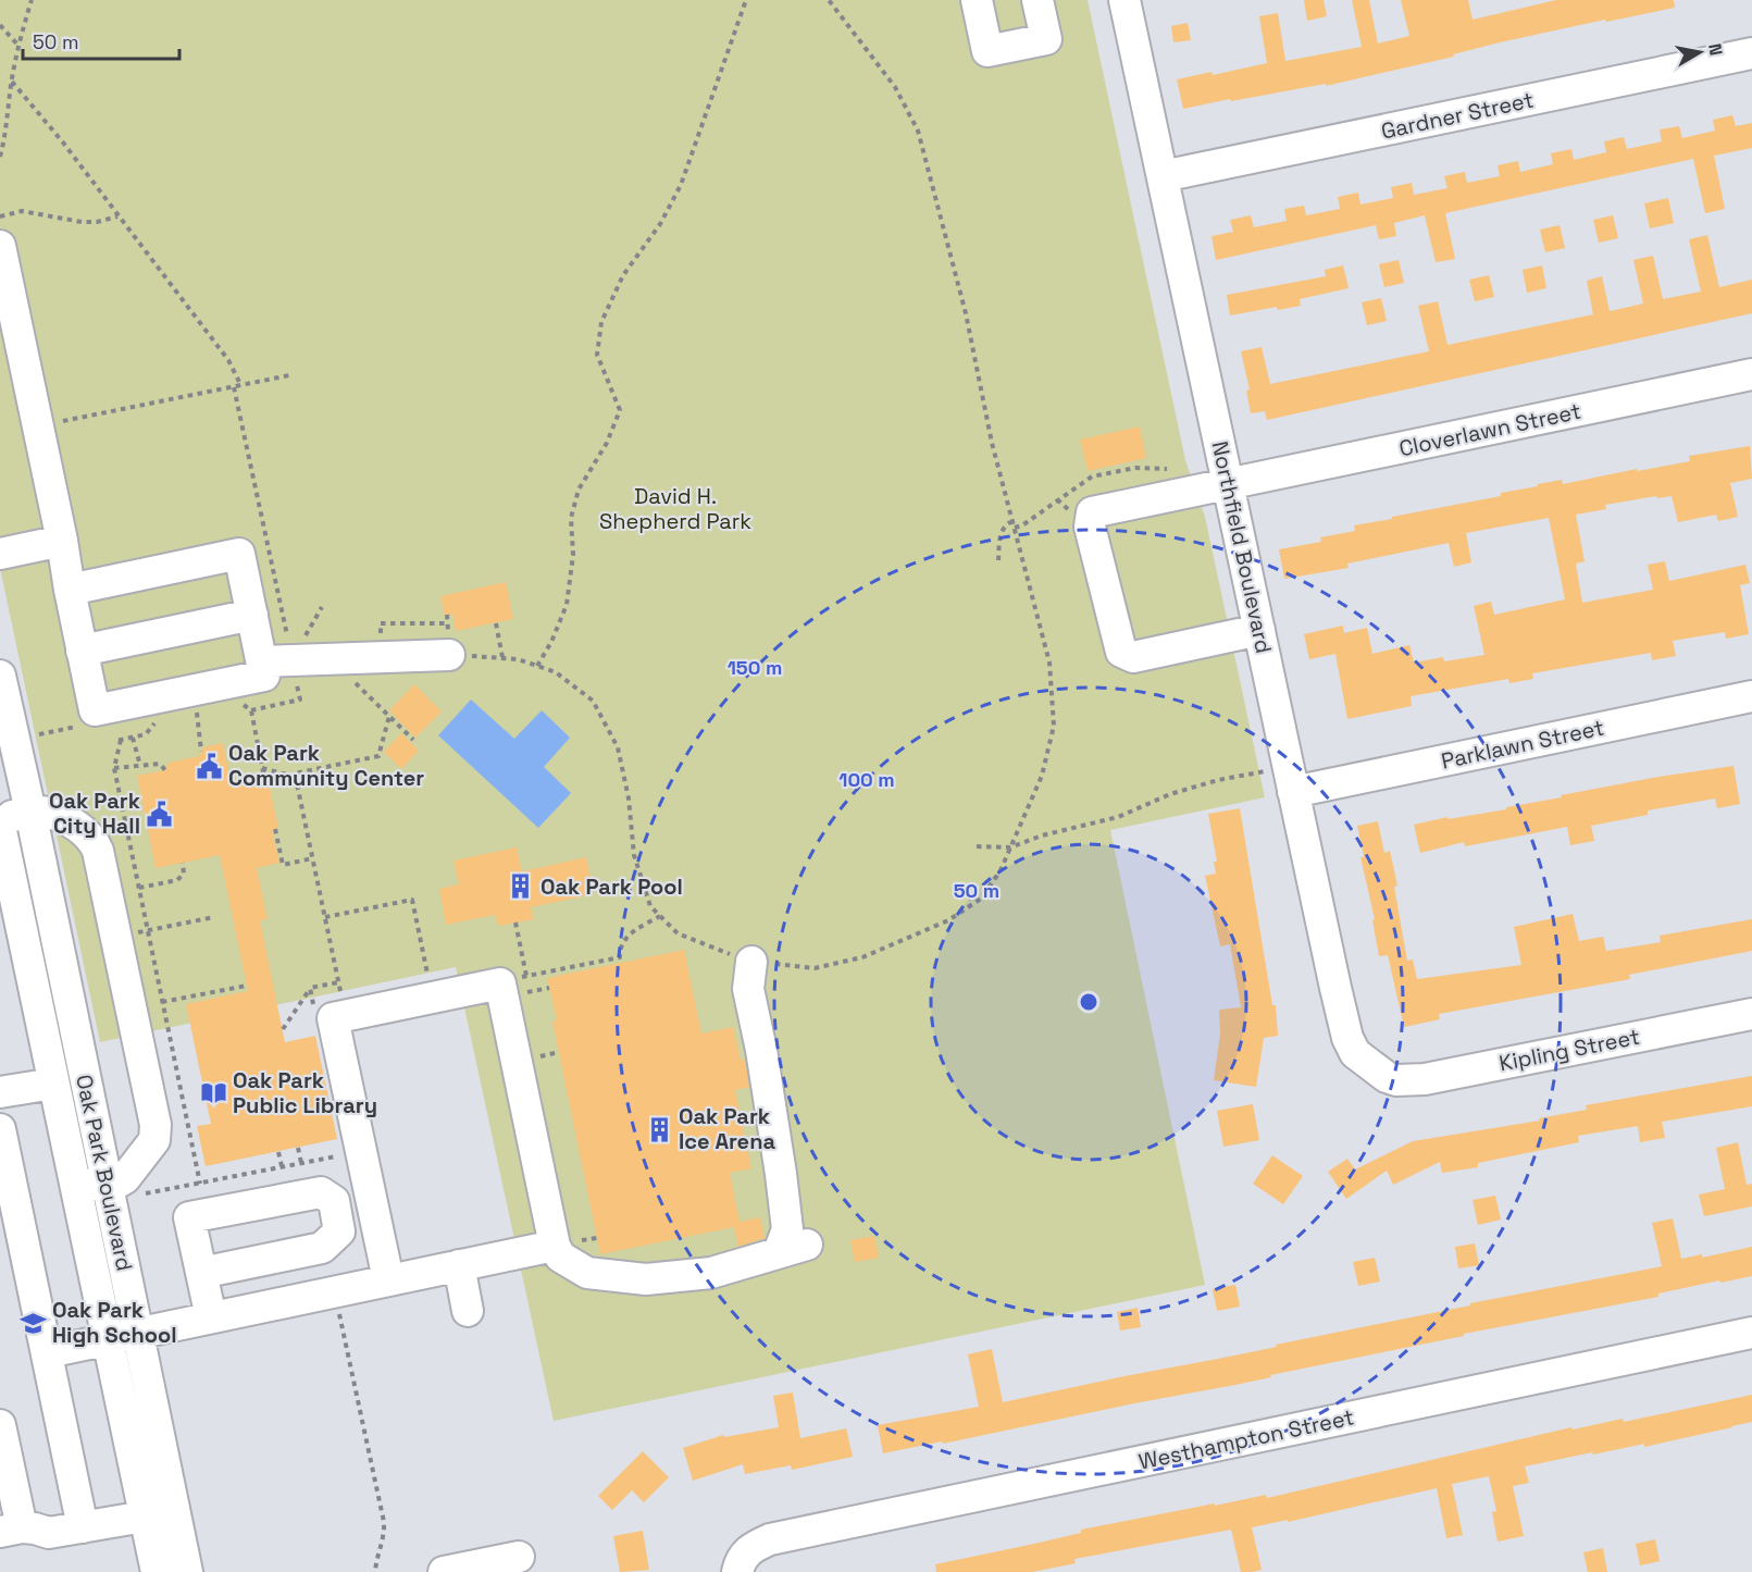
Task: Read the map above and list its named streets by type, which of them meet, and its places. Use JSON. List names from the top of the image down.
{
  "streets": {
    "street": [
      "Gardner Street",
      "Cloverlawn Street",
      "Northfield Boulevard",
      "Parklawn Street",
      "Kipling Street",
      "Oak Park Boulevard",
      "Westhampton Street"
    ]
  },
  "crossings": [
    ["Gardner Street", "Northfield Boulevard"],
    ["Cloverlawn Street", "Northfield Boulevard"],
    ["Northfield Boulevard", "Parklawn Street"],
    ["Northfield Boulevard", "Kipling Street"]
  ],
  "parks": ["David H. Shepherd Park"],
  "places": {
    "public building": ["Oak Park Community Center", "Oak Park City Hall"],
    "building": ["Oak Park Pool", "Oak Park Ice Arena"],
    "library": ["Oak Park Public Library"],
    "school or university": ["Oak Park High School"]
  },
  "scale_bar": "50 m",
  "north": "right",
  "rings": ["150 m", "100 m", "50 m"]
}
